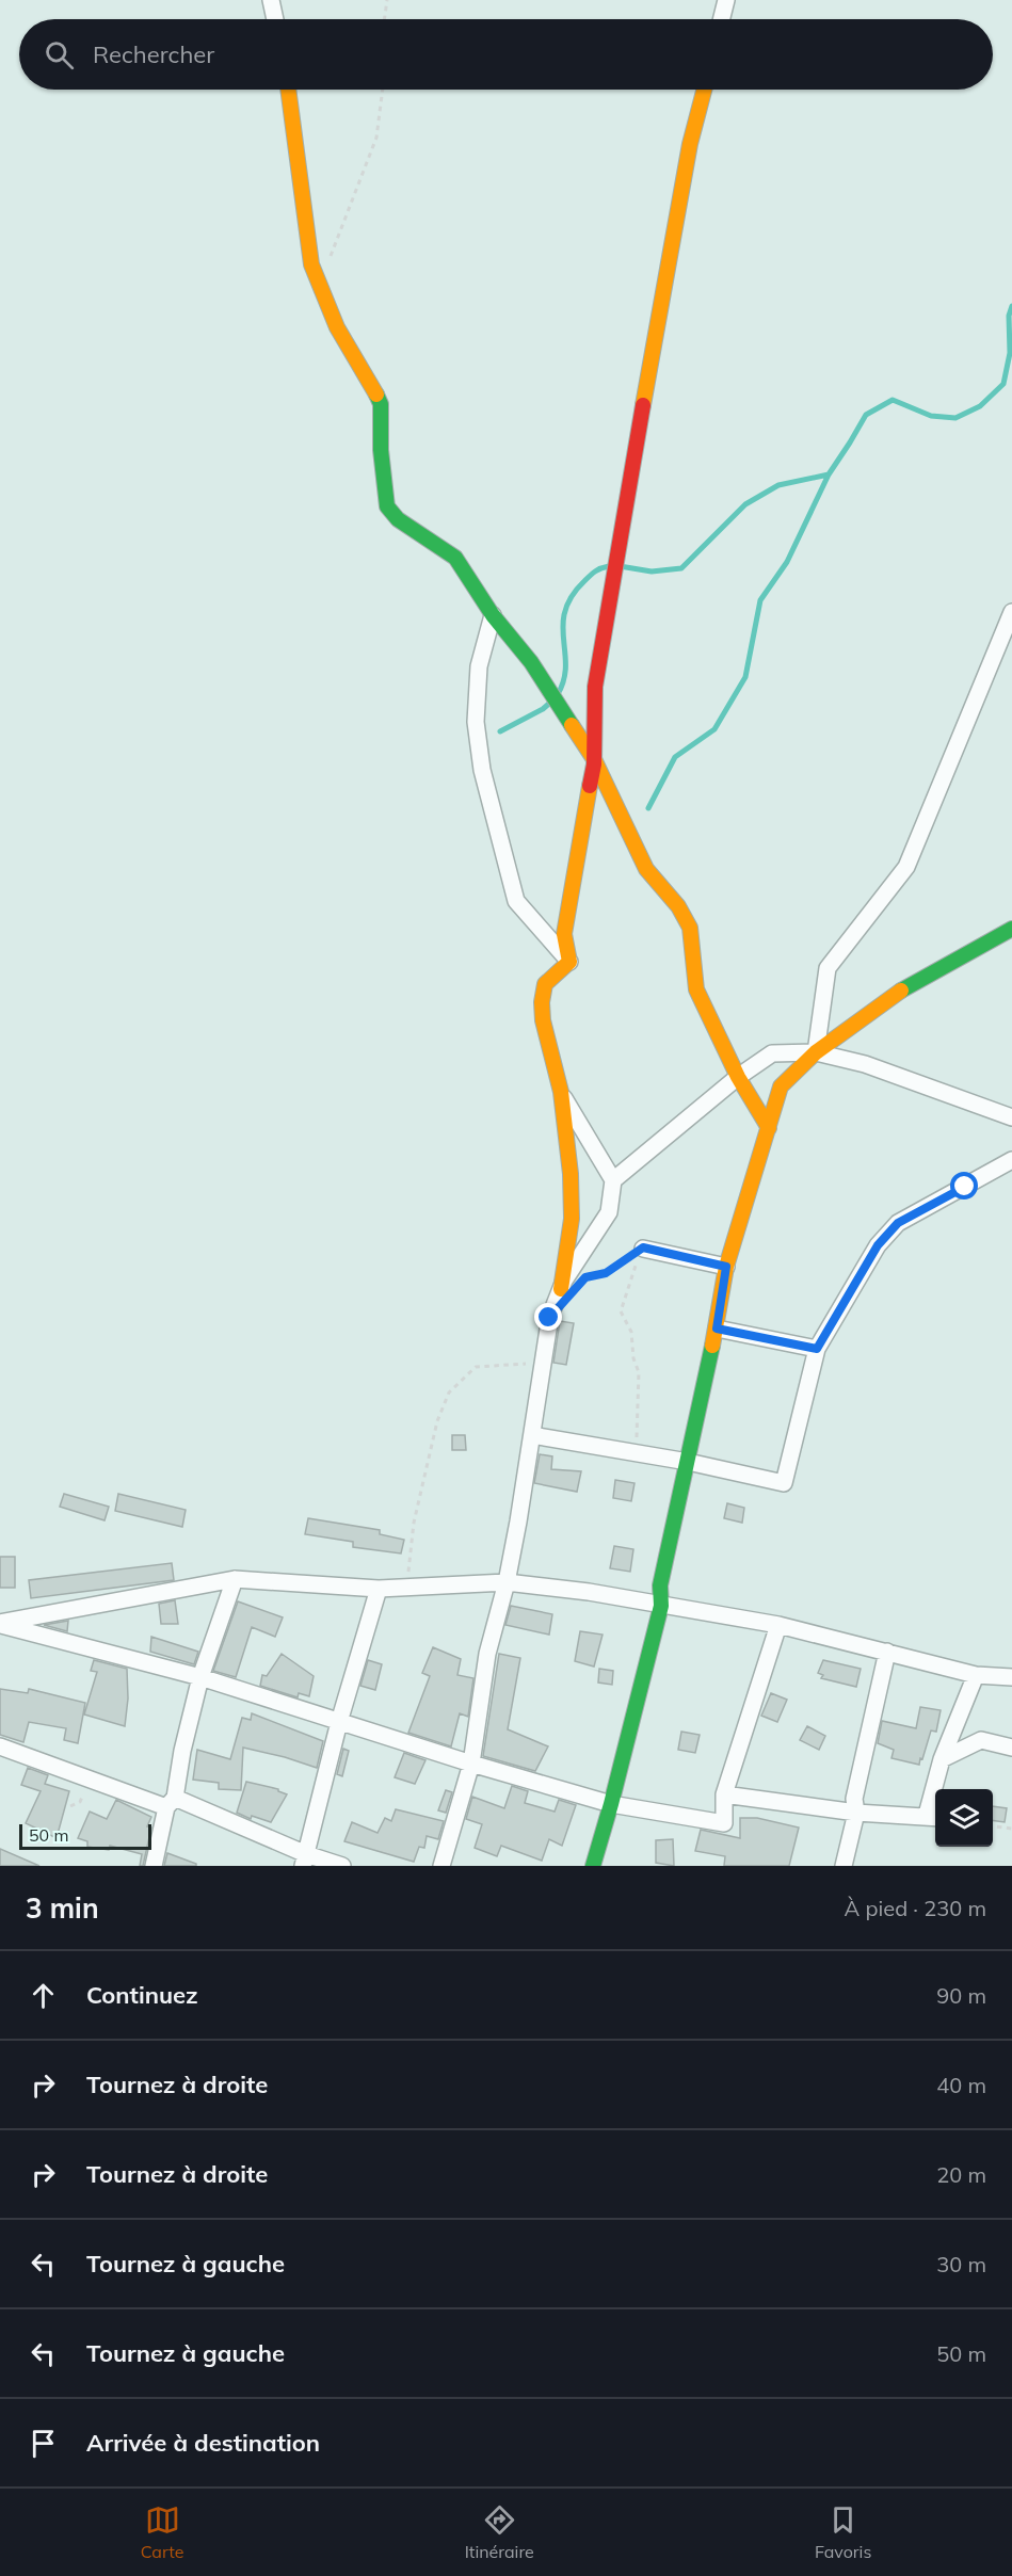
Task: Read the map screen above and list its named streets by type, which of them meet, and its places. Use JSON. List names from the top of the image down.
{
  "scale_bar": "50 m",
  "page": {
    "search": "Rechercher",
    "scale": "50 m",
    "heading": ["3 min", "À pied · 230 m"],
    "list": [
      ["Continuez", "90 m"],
      ["Tournez à droite", "40 m"],
      ["Tournez à droite", "20 m"],
      ["Tournez à gauche", "30 m"],
      ["Tournez à gauche", "50 m"],
      "Arrivée à destination"
    ],
    "nav": ["Carte", "Itinéraire", "Favoris"]
  }
}
